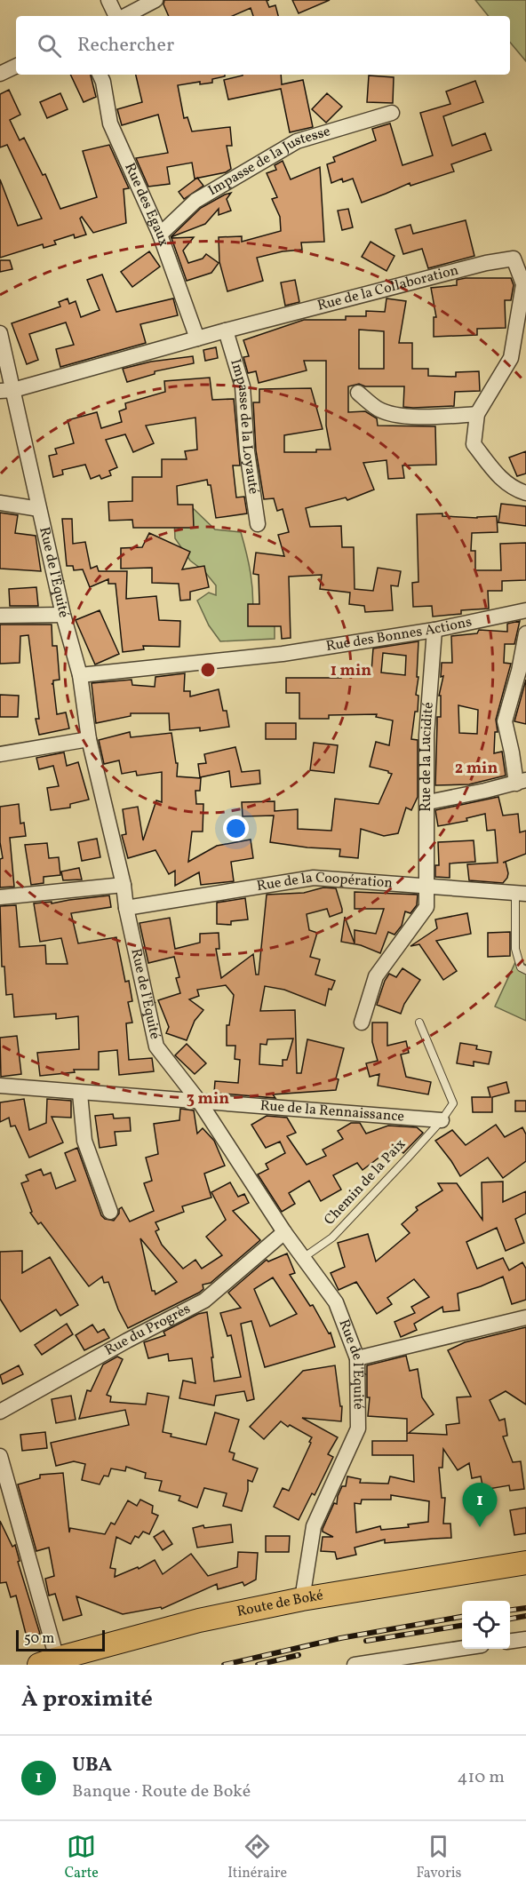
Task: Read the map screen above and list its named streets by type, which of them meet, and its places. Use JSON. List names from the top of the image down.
{
  "streets": {
    "main road": ["Route de Boké"],
    "street": [
      "Impasse de la Justesse",
      "Rue des Egaux",
      "Rue de la Collaboration",
      "Impasse de la Loyauté",
      "Rue de l'Équité",
      "Rue des Bonnes Actions",
      "Rue de la Lucidité",
      "Rue de la Coopération",
      "Rue de la Rennaissance",
      "Rue du Progrès"
    ],
    "lane": ["Chemin de la Paix"]
  },
  "crossings": [
    ["Impasse de la Justesse", "Rue des Egaux"],
    ["Rue des Egaux", "Rue de la Collaboration"],
    ["Rue de la Collaboration", "Impasse de la Loyauté"],
    ["Rue de la Collaboration", "Rue de l'Équité"],
    ["Rue de l'Équité", "Rue des Bonnes Actions"],
    ["Rue de l'Équité", "Rue de la Coopération"],
    ["Rue de l'Équité", "Rue de la Rennaissance"],
    ["Rue de l'Équité", "Chemin de la Paix"],
    ["Rue de l'Équité", "Rue du Progrès"],
    ["Rue de l'Équité", "Route de Boké"],
    ["Rue des Bonnes Actions", "Rue de la Lucidité"],
    ["Rue de la Lucidité", "Rue de la Coopération"],
    ["Rue de la Rennaissance", "Chemin de la Paix"]
  ],
  "scale_bar": "50 m",
  "page": {
    "search": "Rechercher",
    "pins": "1",
    "scale": "50 m",
    "heading": "À proximité",
    "list": [
      {
        "mark": "1",
        "name": "UBA",
        "note": "Banque · Route de Boké",
        "value": "410 m"
      }
    ],
    "nav": ["Carte", "Itinéraire", "Favoris"]
  },
  "rings": ["1 min", "2 min", "3 min"]
}
